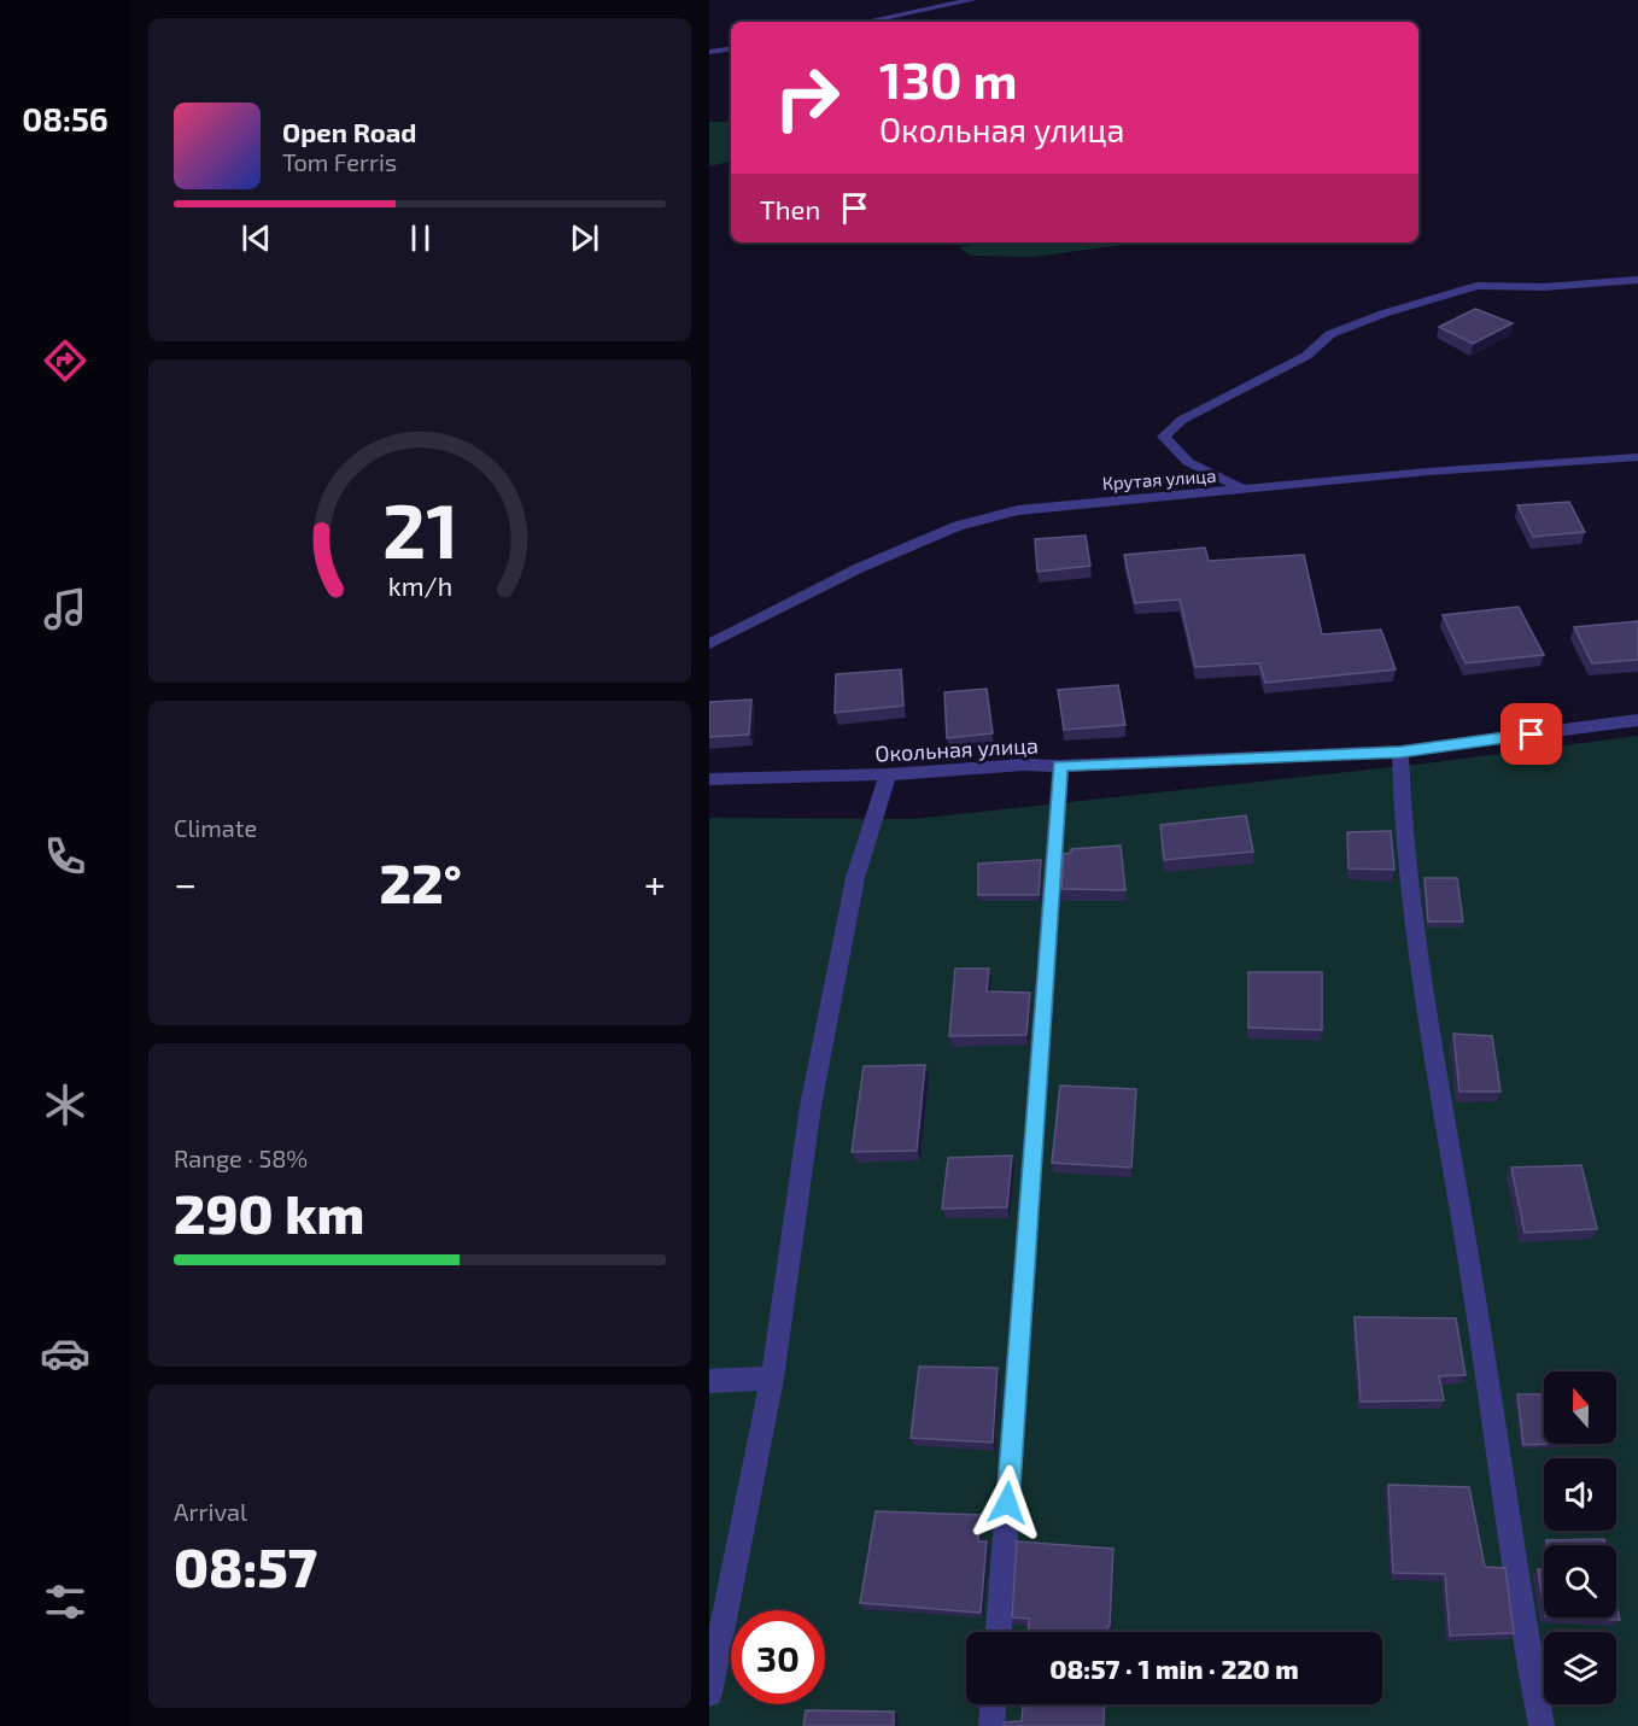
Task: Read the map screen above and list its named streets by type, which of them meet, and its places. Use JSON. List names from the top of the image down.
{
  "streets": {
    "street": ["Крутая улица", "Окольная улица"]
  },
  "north": "top",
  "page": {
    "tabs": "08:56",
    "turn": ["130 m", "Окольная улица"],
    "song": ["Open Road", "Tom Ferris"],
    "then": "Then",
    "tile": [
      "Climate",
      ["Range · 58%", "290 km"],
      ["Arrival", "08:57"]
    ],
    "heat": ["−", "22°", "+"],
    "limit": "30",
    "trip": "08:57 · 1 min · 220 m",
    "gauge": ["21", "km/h"]
  }
}
